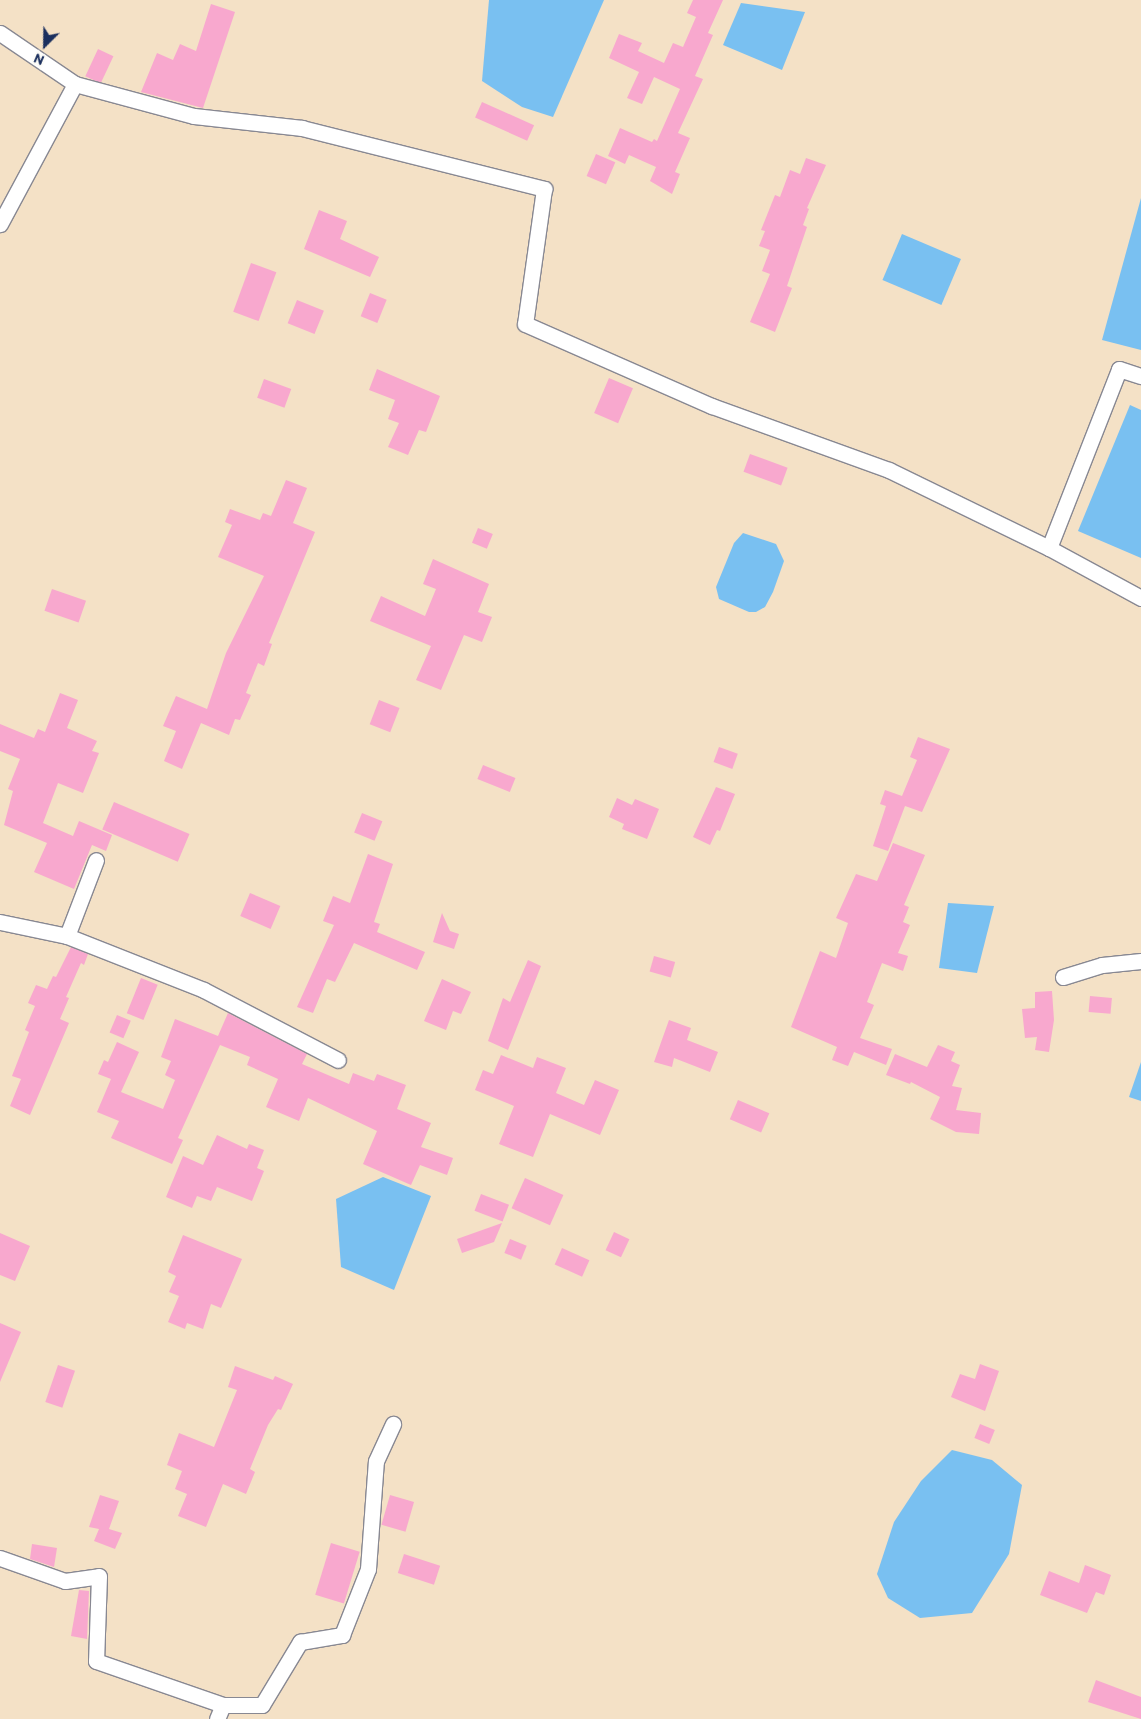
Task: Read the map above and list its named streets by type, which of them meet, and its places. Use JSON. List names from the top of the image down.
{
  "north": "bottom left"
}
